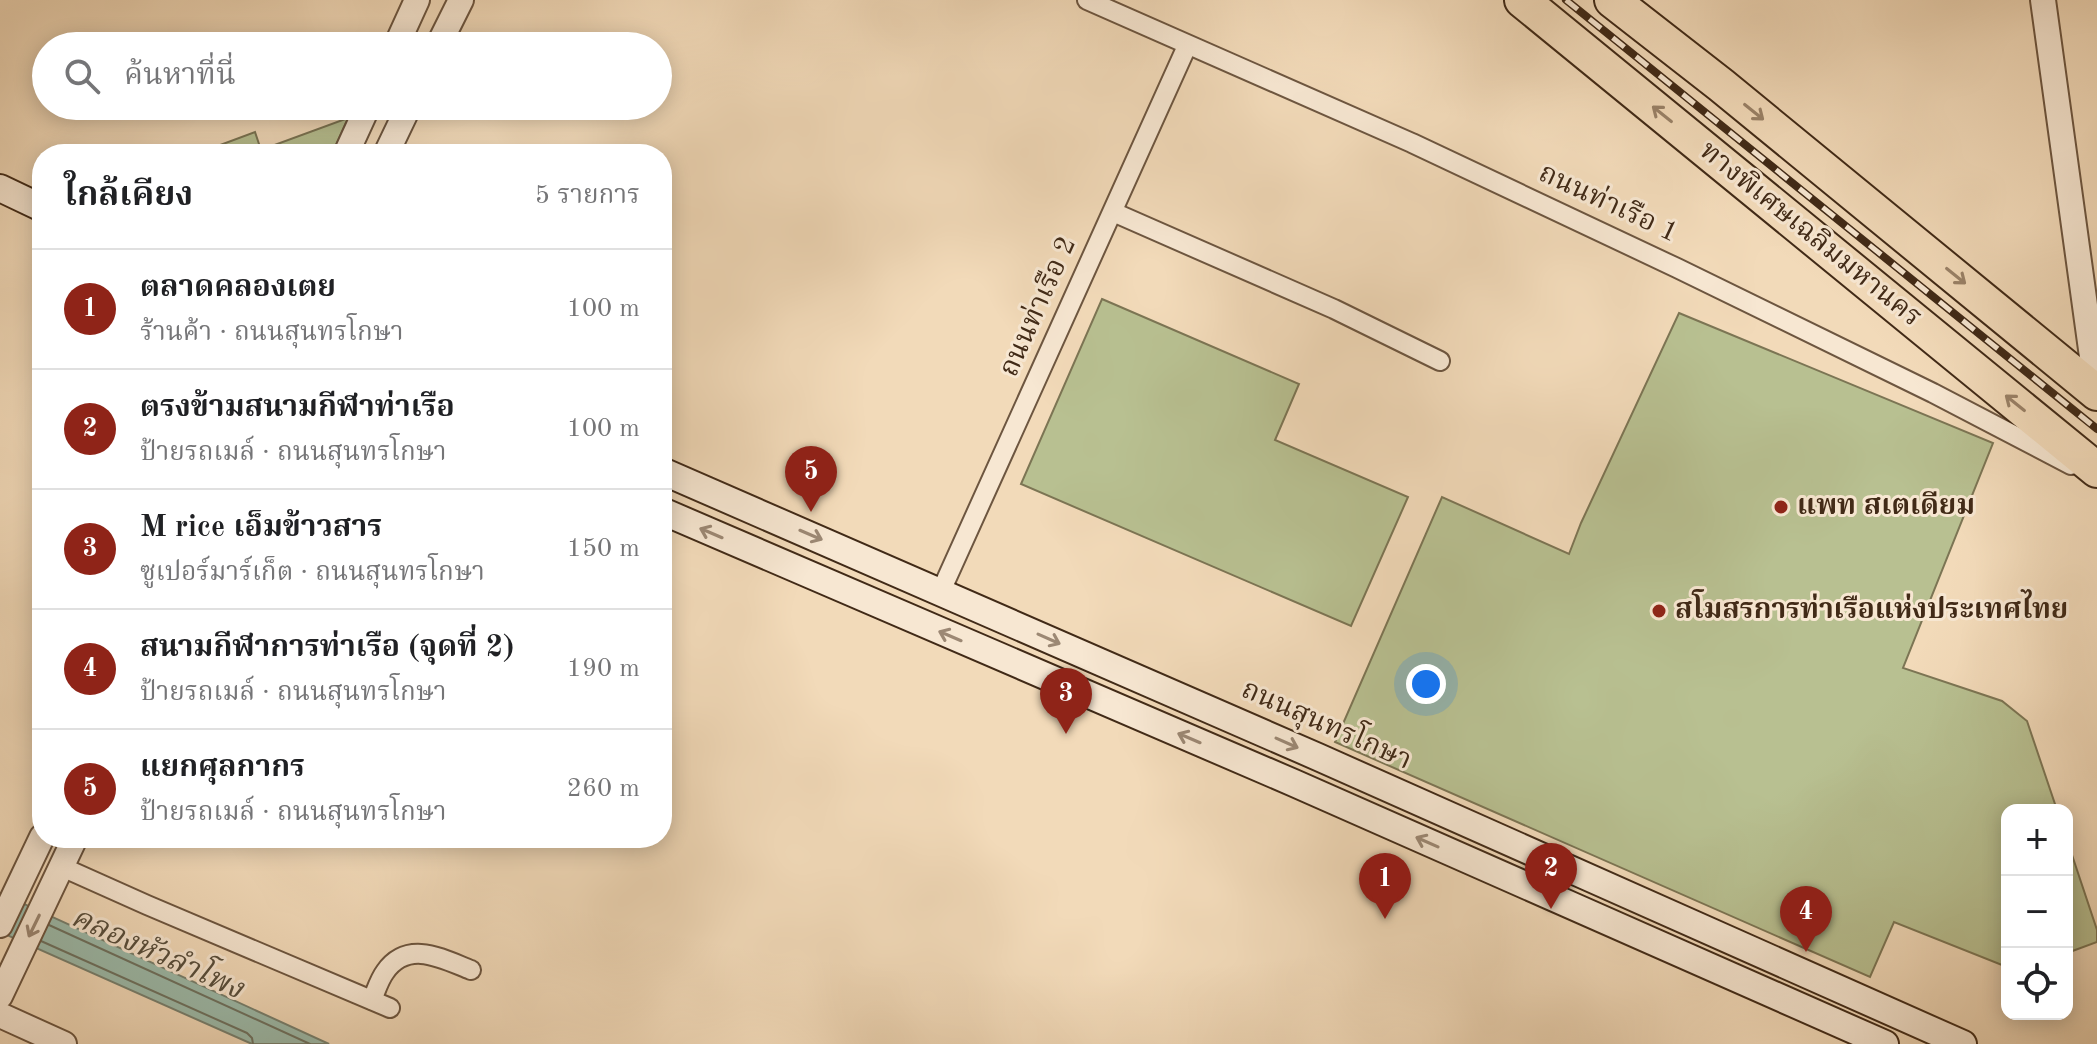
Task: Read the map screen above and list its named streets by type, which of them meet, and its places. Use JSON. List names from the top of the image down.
{
  "streets": {
    "highway": ["ทางพิเศษเฉลิมมหานคร"],
    "main road": ["ถนนสุนทรโกษา"],
    "street": ["ถนนท่าเรือ 1", "ถนนท่าเรือ 2"]
  },
  "crossings": [
    ["ถนนท่าเรือ 1", "ถนนท่าเรือ 2"],
    ["ถนนท่าเรือ 2", "ถนนสุนทรโกษา"]
  ],
  "water": ["คลองหัวลำโพง"],
  "places": ["แพท สเตเดียม", "สโมสรการท่าเรือแห่งประเทศไทย"],
  "page": {
    "search": "ค้นหาที่นี่",
    "heading": ["ใกล้เคียง", "5 รายการ"],
    "list": [
      {
        "mark": "1",
        "name": "ตลาดคลองเตย",
        "note": "ร้านค้า · ถนนสุนทรโกษา",
        "value": "100 m"
      },
      {
        "mark": "2",
        "name": "ตรงข้ามสนามกีฬาท่าเรือ",
        "note": "ป้ายรถเมล์ · ถนนสุนทรโกษา",
        "value": "100 m"
      },
      {
        "mark": "3",
        "name": "M rice เอ็มข้าวสาร",
        "note": "ซูเปอร์มาร์เก็ต · ถนนสุนทรโกษา",
        "value": "150 m"
      },
      {
        "mark": "4",
        "name": "สนามกีฬาการท่าเรือ (จุดที่ 2)",
        "note": "ป้ายรถเมล์ · ถนนสุนทรโกษา",
        "value": "190 m"
      },
      {
        "mark": "5",
        "name": "แยกศุลกากร",
        "note": "ป้ายรถเมล์ · ถนนสุนทรโกษา",
        "value": "260 m"
      }
    ],
    "pins": [
      "5",
      "3",
      "2",
      "1",
      "4"
    ],
    "map_buttons": ["+", "−"]
  }
}
